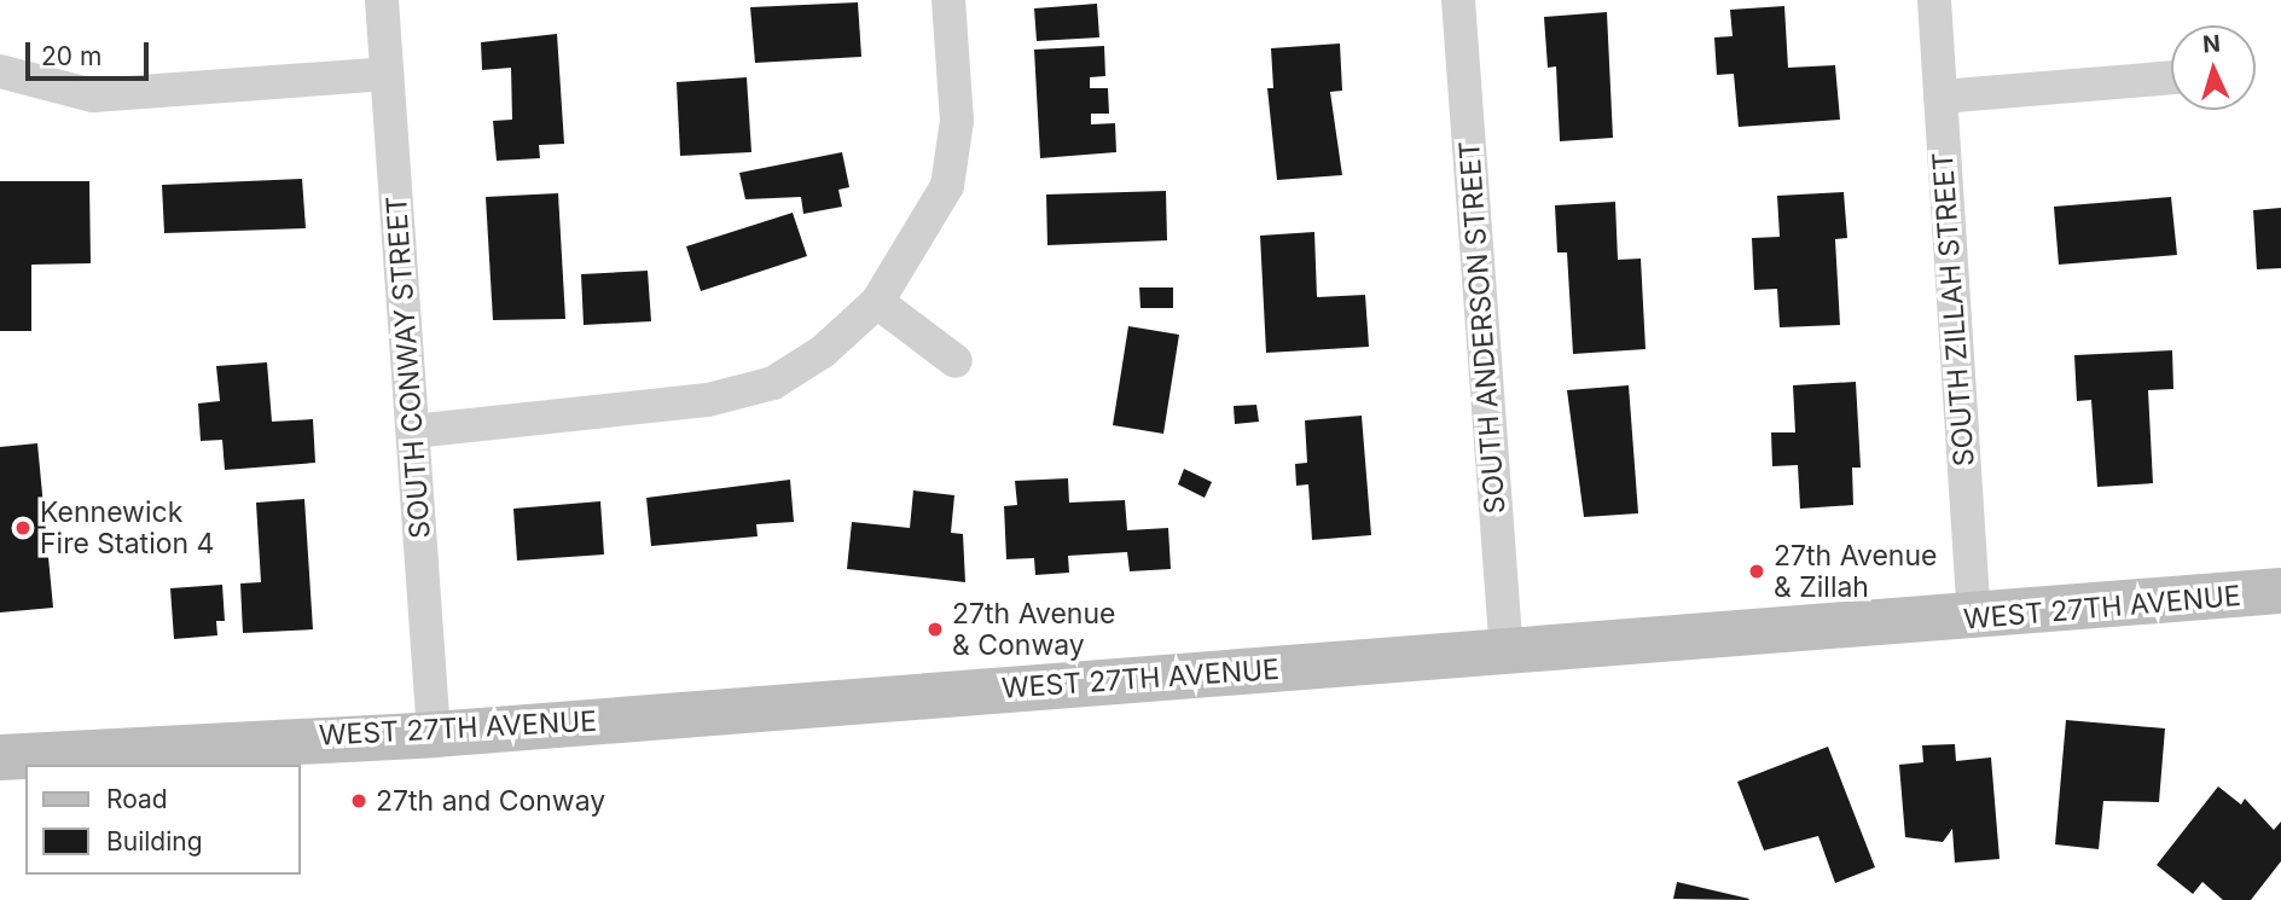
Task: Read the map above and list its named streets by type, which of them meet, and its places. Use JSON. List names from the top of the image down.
{
  "streets": {
    "main road": ["WEST 27TH AVENUE"],
    "street": ["SOUTH ZILLAH STREET", "SOUTH ANDERSON STREET", "SOUTH CONWAY STREET"]
  },
  "crossings": [
    ["SOUTH ZILLAH STREET", "WEST 27TH AVENUE"],
    ["SOUTH ANDERSON STREET", "WEST 27TH AVENUE"],
    ["SOUTH CONWAY STREET", "WEST 27TH AVENUE"]
  ],
  "places": [
    "Kennewick Fire Station 4",
    "27th Avenue & Zillah",
    "27th Avenue & Conway",
    "27th and Conway"
  ],
  "legend": ["Road", "Building"],
  "scale_bar": "20 m",
  "north": "top"
}
